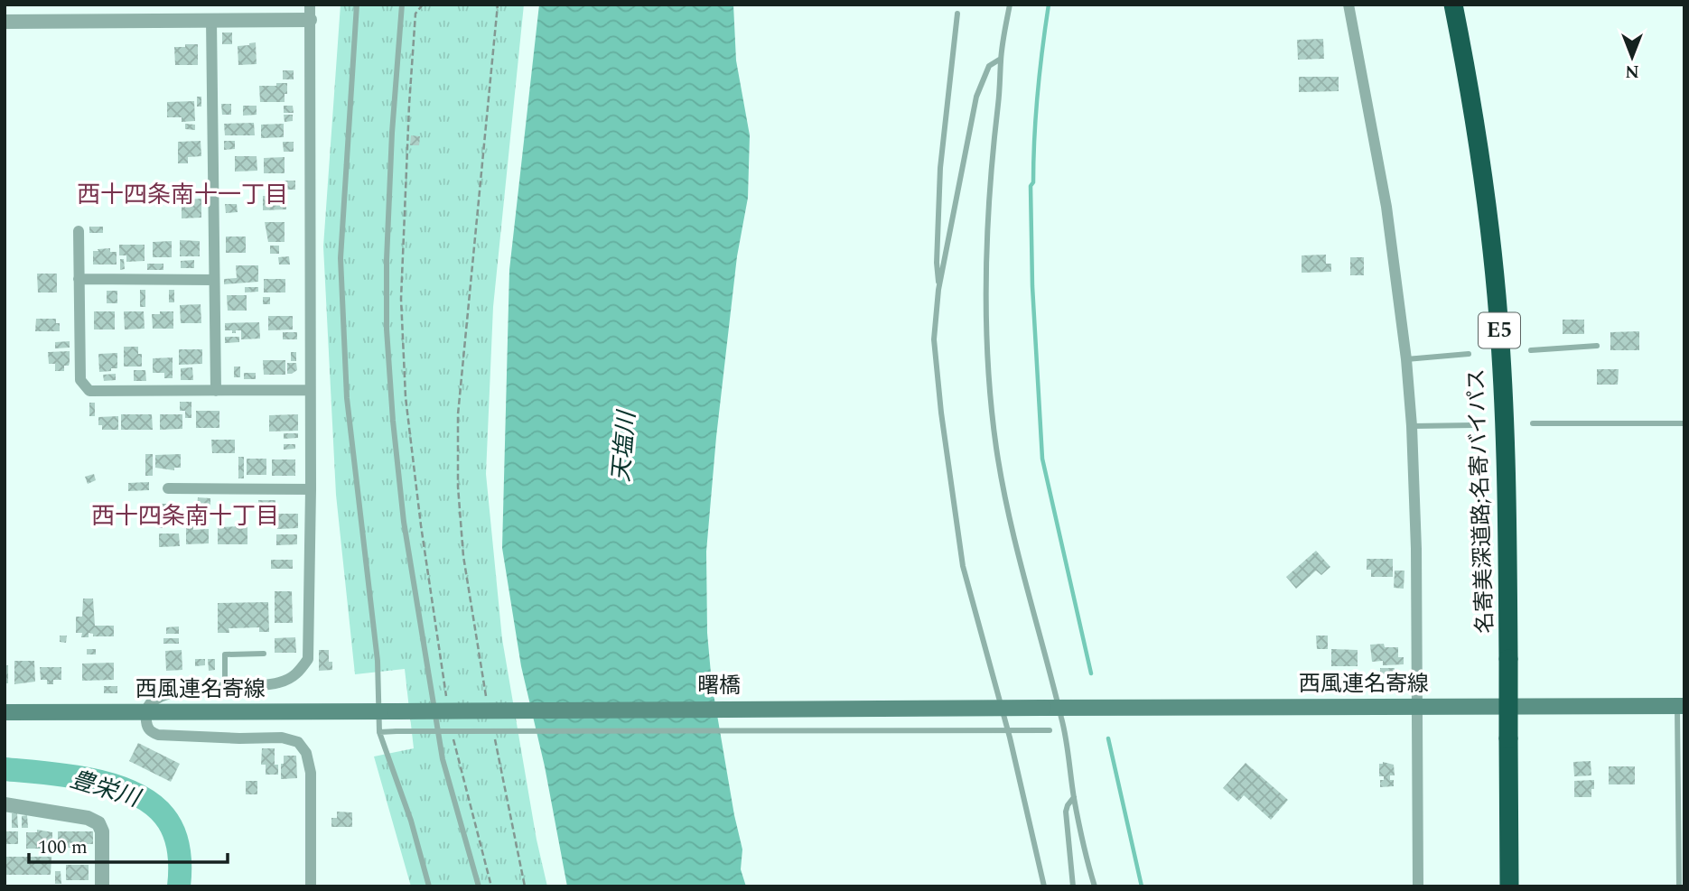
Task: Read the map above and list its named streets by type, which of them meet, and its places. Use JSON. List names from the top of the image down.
{
  "streets": {
    "highway": ["E5", "名寄美深道路;名寄バイパス"],
    "main road": ["西風連名寄線", "曙橋"]
  },
  "crossings": [
    ["西風連名寄線", "曙橋"]
  ],
  "districts": ["西十四条南十一丁目", "西十四条南十丁目"],
  "water": ["天塩川", "豊栄川"],
  "scale_bar": "100 m",
  "north": "bottom"
}
